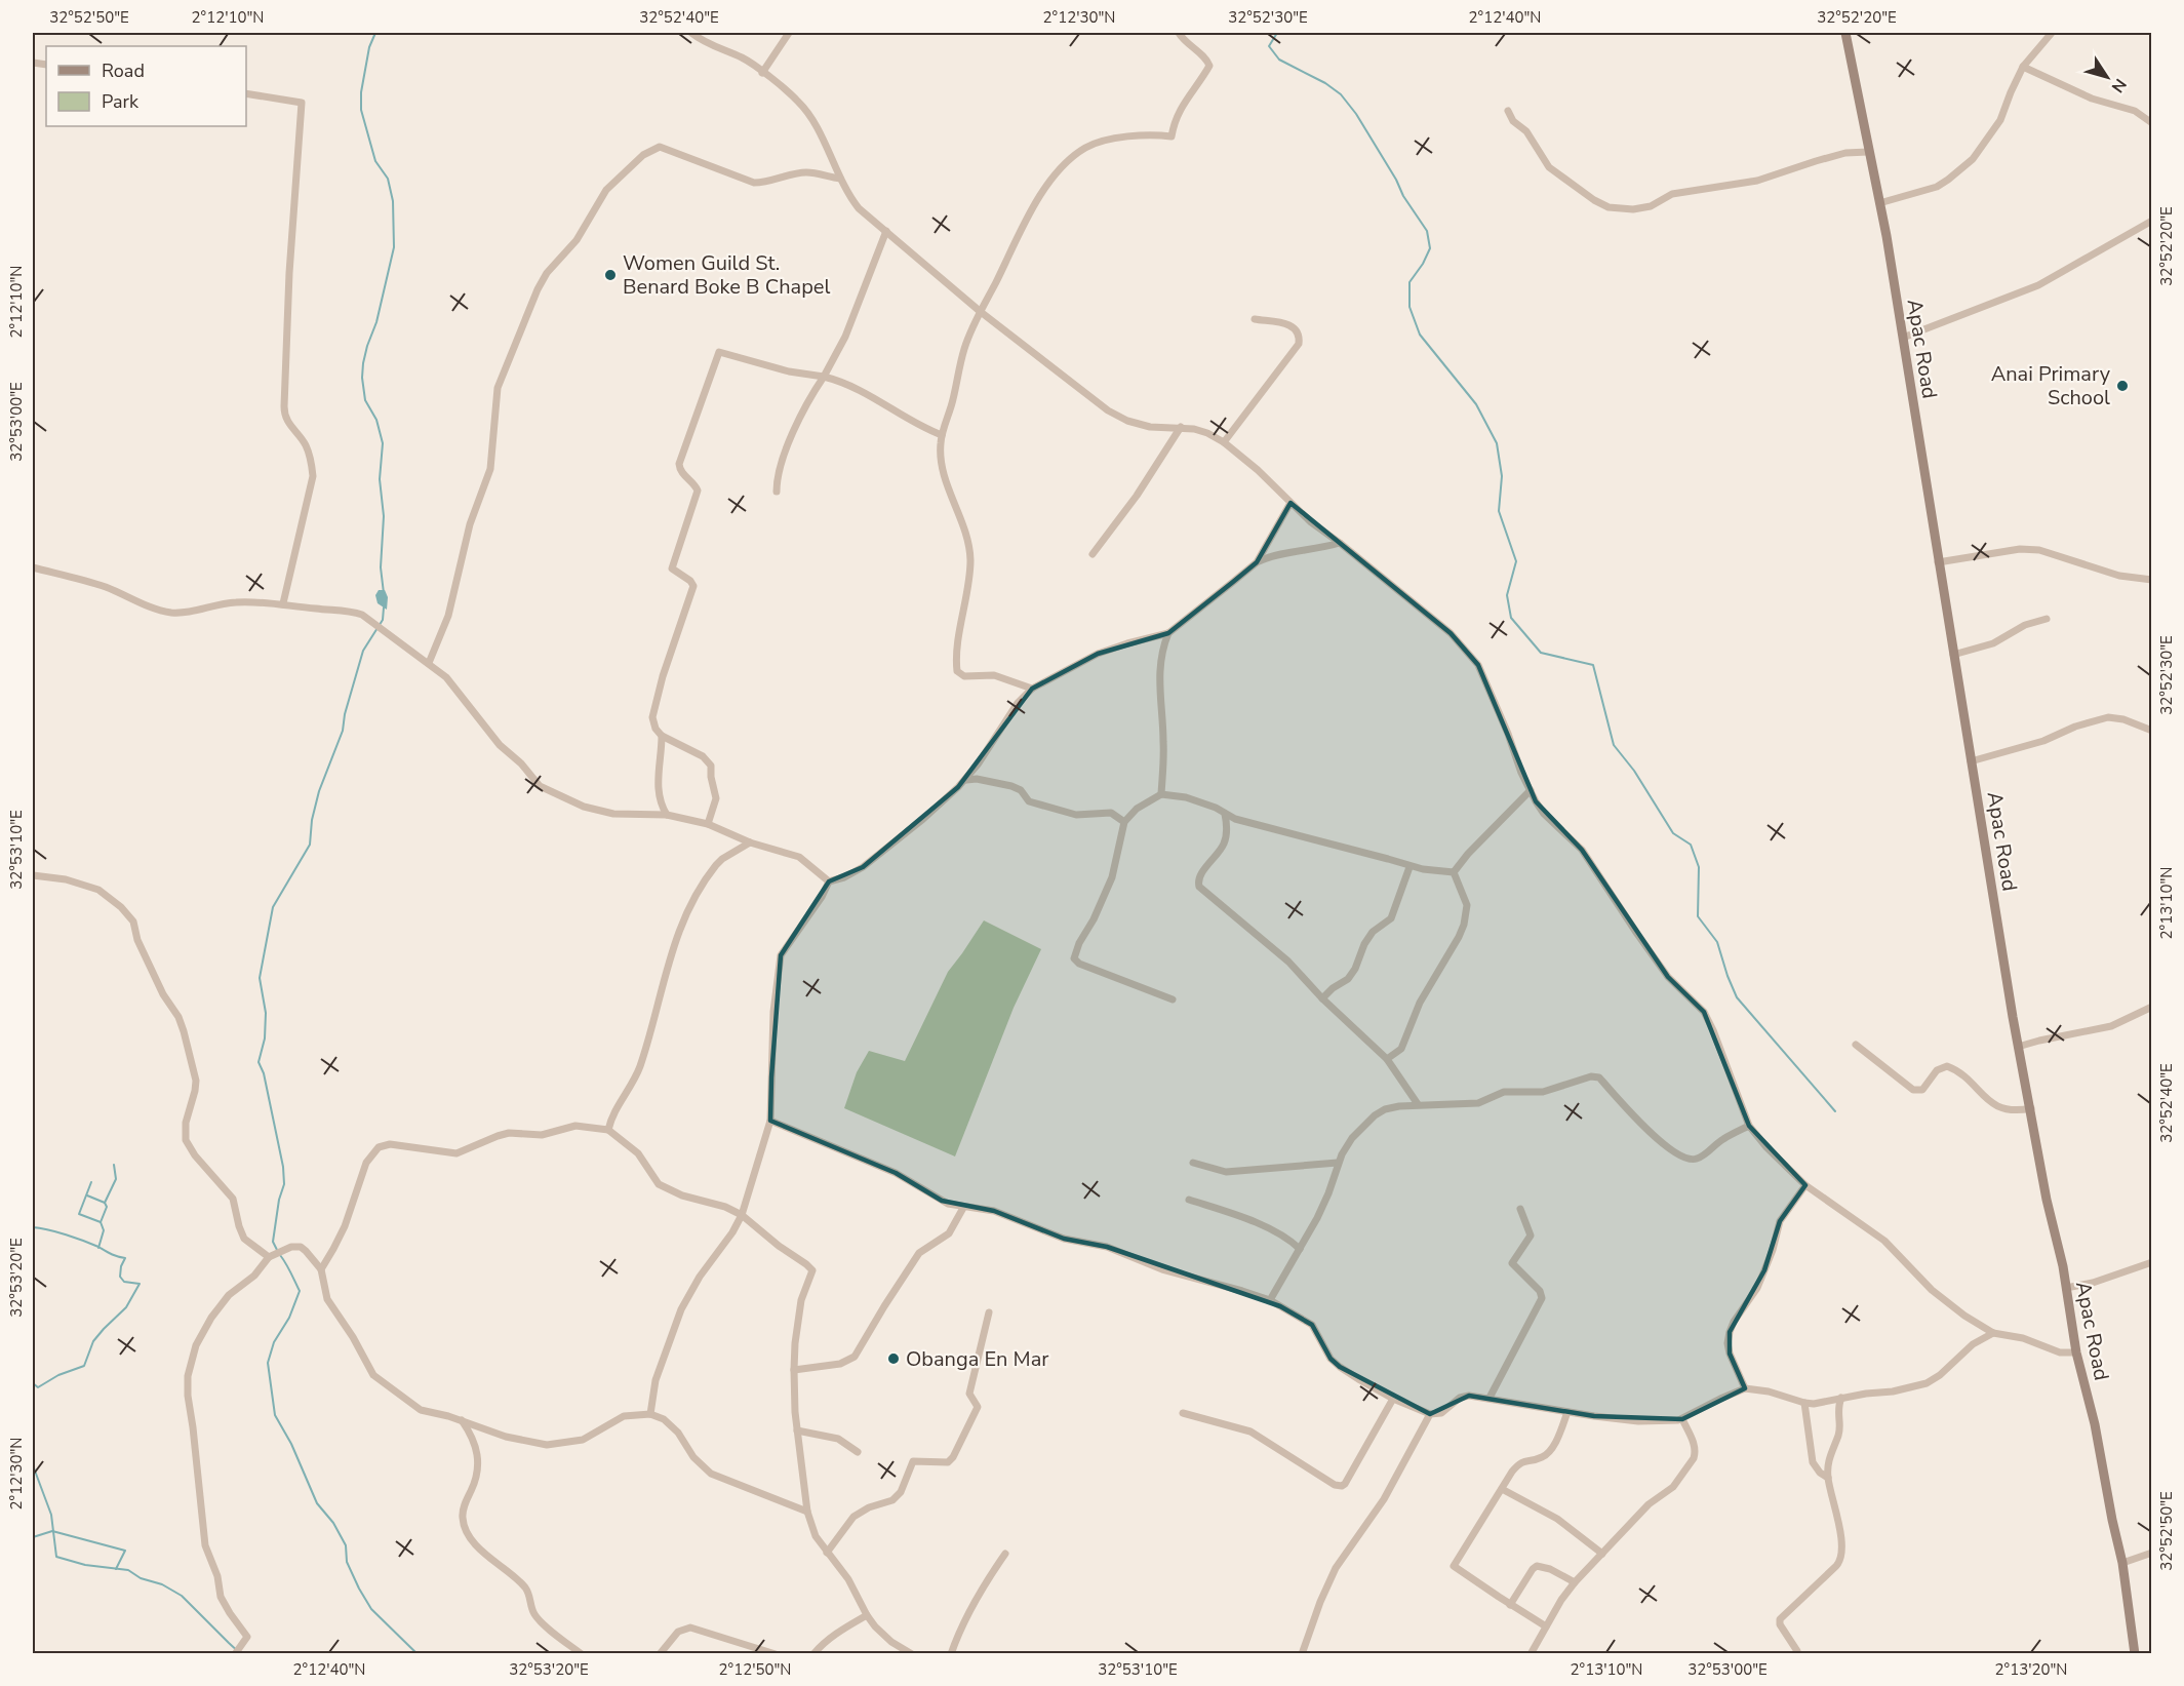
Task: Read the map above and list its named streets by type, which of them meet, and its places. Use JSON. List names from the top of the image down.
{
  "streets": {
    "main road": ["Apac Road"]
  },
  "places": ["Women Guild St. Benard Boke B Chapel", "Anai Primary School", "Obanga En Mar"],
  "legend": ["Road", "Park"],
  "north": "bottom right",
  "coordinates": [
    "32°52'50\"E",
    "2°12'10\"N",
    "32°52'40\"E",
    "2°12'30\"N",
    "32°52'30\"E",
    "2°12'40\"N",
    "32°52'20\"E",
    "32°53'00\"E",
    "32°53'10\"E",
    "2°13'10\"N",
    "32°53'20\"E",
    "2°12'50\"N",
    "2°13'20\"N"
  ]
}
